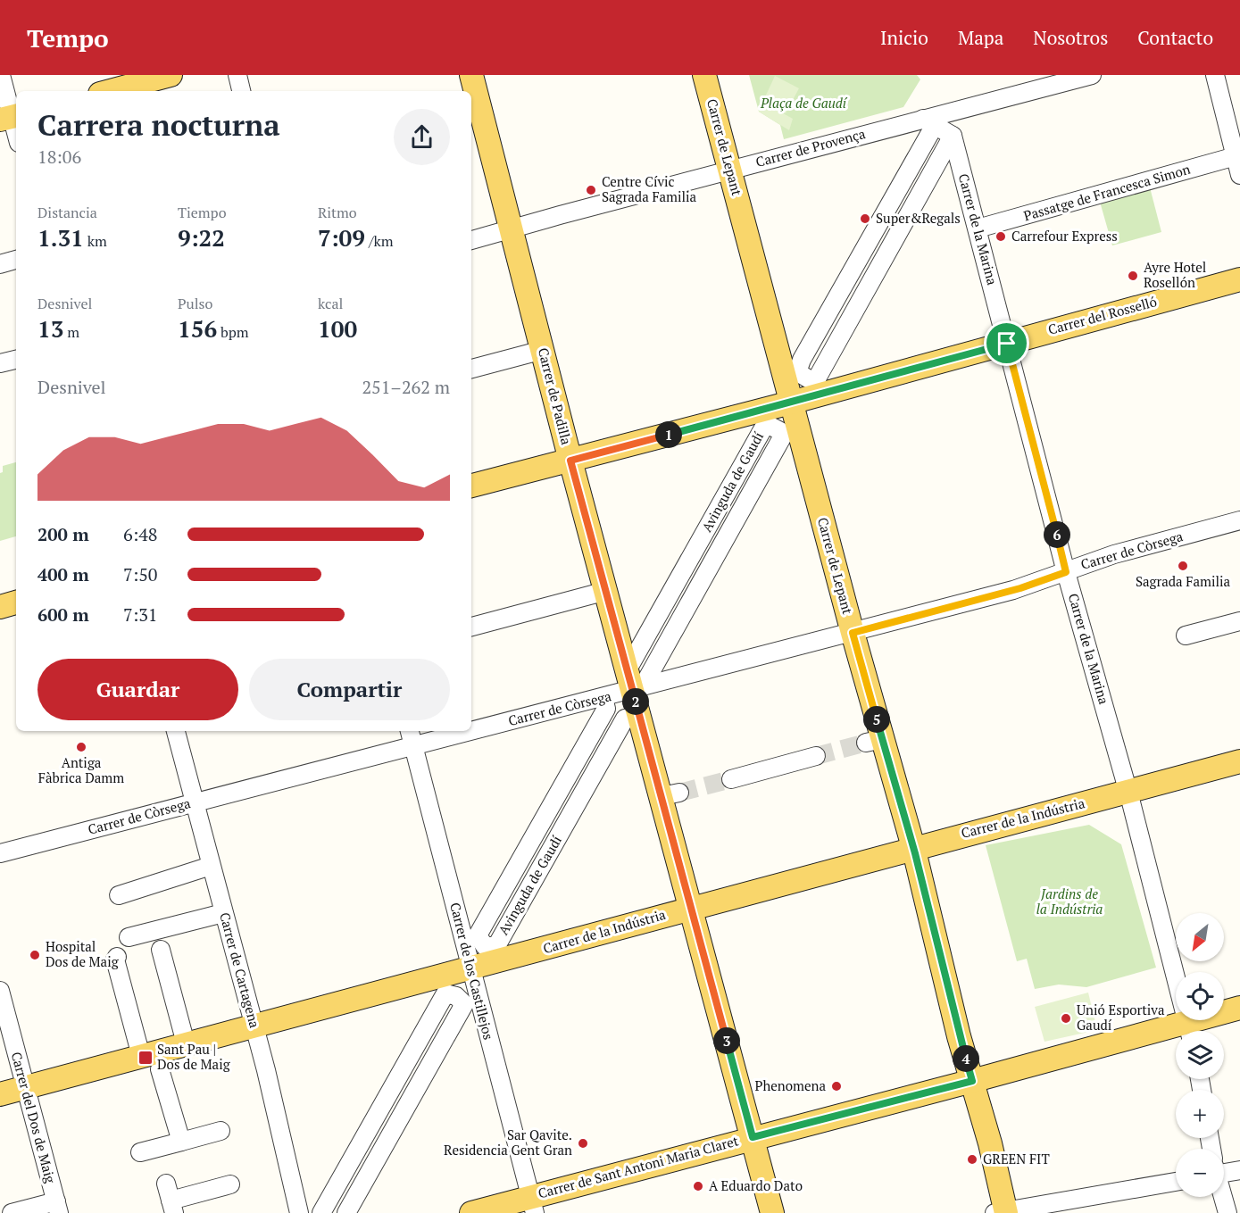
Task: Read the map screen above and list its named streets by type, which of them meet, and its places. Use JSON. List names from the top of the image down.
{
  "streets": {
    "main road": [
      "Carrer de Lepant",
      "Carrer del Rosselló",
      "Carrer de Padilla",
      "Carrer de la Indústria",
      "Carrer de Sant Antoni Maria Claret"
    ],
    "street": [
      "Carrer de Provença",
      "Passatge de Francesca Simon",
      "Carrer de la Marina",
      "Avinguda de Gaudí",
      "Carrer de Còrsega",
      "Carrer de Cartagena",
      "Carrer de los Castillejos",
      "Carrer del Dos de Maig"
    ]
  },
  "crossings": [
    ["Carrer de Lepant", "Carrer de Provença"],
    ["Carrer de Lepant", "Carrer del Rosselló"],
    ["Carrer de Lepant", "Carrer de Còrsega"],
    ["Carrer de Lepant", "Carrer de la Indústria"],
    ["Carrer de Lepant", "Carrer de Sant Antoni Maria Claret"],
    ["Carrer de Provença", "Carrer de Padilla"],
    ["Passatge de Francesca Simon", "Carrer de la Marina"],
    ["Carrer de la Marina", "Carrer del Rosselló"],
    ["Carrer de la Marina", "Carrer de Còrsega"],
    ["Carrer de la Marina", "Carrer de la Indústria"],
    ["Carrer de la Marina", "Carrer de Sant Antoni Maria Claret"],
    ["Carrer del Rosselló", "Carrer de Padilla"],
    ["Carrer de Padilla", "Avinguda de Gaudí"],
    ["Carrer de Padilla", "Carrer de Còrsega"],
    ["Carrer de Padilla", "Carrer de la Indústria"],
    ["Carrer de Padilla", "Carrer de Sant Antoni Maria Claret"],
    ["Avinguda de Gaudí", "Carrer de Còrsega"],
    ["Carrer de Còrsega", "Carrer de Cartagena"],
    ["Carrer de Còrsega", "Carrer de los Castillejos"],
    ["Carrer de la Indústria", "Carrer de Cartagena"],
    ["Carrer de la Indústria", "Carrer de los Castillejos"],
    ["Carrer de la Indústria", "Carrer del Dos de Maig"],
    ["Carrer de los Castillejos", "Carrer de Sant Antoni Maria Claret"]
  ],
  "parks": ["Plaça de Gaudí", "Jardins de la Indústria"],
  "places": {
    "other": [
      "Centre Cívic Sagrada Familia",
      "Super&Regals",
      "Carrefour Express",
      "Ayre Hotel Rosellón",
      "Sagrada Familia",
      "Antiga Fàbrica Damm",
      "Hospital Dos de Maig",
      "Unió Esportiva Gaudí",
      "Phenomena",
      "Sar Qavite. Residencia Gent Gran",
      "GREEN FIT",
      "A Eduardo Dato"
    ],
    "transit": ["Sant Pau | Dos de Maig"]
  },
  "north": "bottom left",
  "page": {
    "header": "Tempo",
    "nav": [
      "Inicio",
      "Mapa",
      "Nosotros",
      "Contacto"
    ],
    "heading": ["Carrera nocturna", "18:06"],
    "stats": [
      ["Distancia", "1.31 km"],
      ["Tiempo", "9:22"],
      ["Ritmo", "7:09 /km"],
      ["Desnivel", "13 m"],
      ["Pulso", "156 bpm"],
      ["kcal", "100"]
    ],
    "chart": ["Desnivel", "251–262 m"],
    "pins": [
      "1",
      "6",
      "2",
      "5",
      "3",
      "4"
    ],
    "list": [
      {
        "name": "200 m",
        "note": "6:48"
      },
      {
        "name": "400 m",
        "note": "7:50"
      },
      {
        "name": "600 m",
        "note": "7:31"
      }
    ],
    "buttons": ["Guardar", "Compartir"],
    "map_buttons": ["+", "−"]
  }
}
